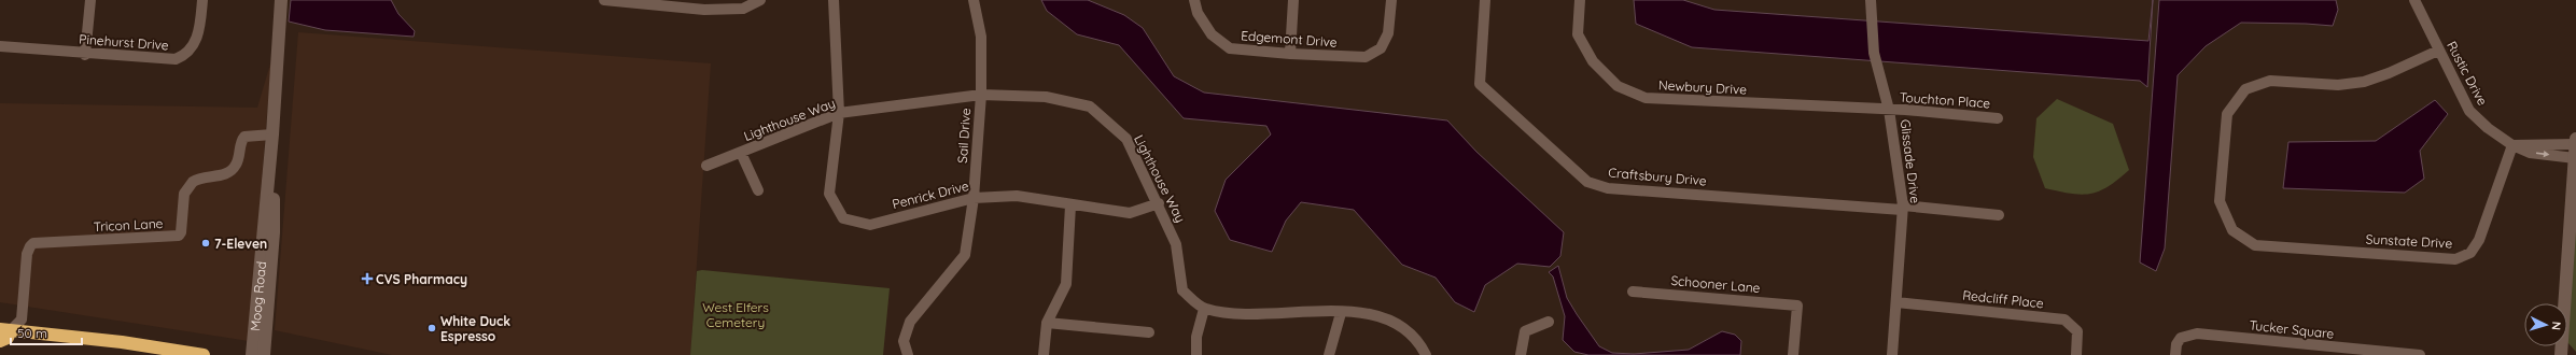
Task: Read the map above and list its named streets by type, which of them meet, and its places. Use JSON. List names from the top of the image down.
{
  "streets": {
    "street": [
      "Edgemont Drive",
      "Pinehurst Drive",
      "Rustic Drive",
      "Newbury Drive",
      "Touchton Place",
      "Lighthouse Way",
      "Sail Drive",
      "Glissade Drive",
      "Craftsbury Drive",
      "Penrick Drive",
      "Tricon Lane",
      "Sunstate Drive",
      "Schooner Lane",
      "Moog Road",
      "Redcliff Place",
      "Tucker Square"
    ]
  },
  "crossings": [
    ["Rustic Drive", "Sunstate Drive"],
    ["Newbury Drive", "Touchton Place"],
    ["Newbury Drive", "Glissade Drive"],
    ["Touchton Place", "Glissade Drive"],
    ["Lighthouse Way", "Sail Drive"],
    ["Lighthouse Way", "Penrick Drive"],
    ["Sail Drive", "Penrick Drive"],
    ["Glissade Drive", "Craftsbury Drive"],
    ["Glissade Drive", "Redcliff Place"],
    ["Tricon Lane", "Moog Road"]
  ],
  "parks": ["West Elfers Cemetery"],
  "places": {
    "other": ["7-Eleven", "White Duck Espresso"],
    "health": ["CVS Pharmacy"]
  },
  "scale_bar": "50 m",
  "north": "right"
}
